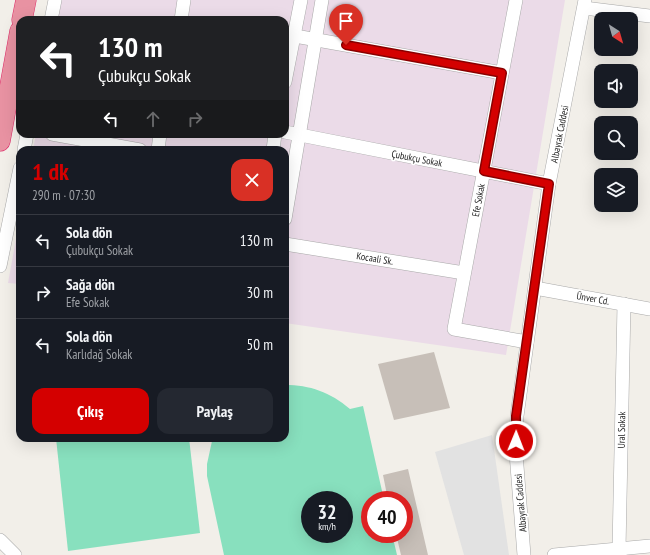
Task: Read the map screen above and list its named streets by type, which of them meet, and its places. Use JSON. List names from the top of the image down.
{
  "streets": {
    "street": [
      "Albayrak Caddesi",
      "Çubukçu Sokak",
      "Efe Sokak",
      "Kocaali Sk.",
      "Ünver Cd.",
      "Ural Sokak"
    ]
  },
  "crossings": [
    ["Albayrak Caddesi", "Çubukçu Sokak"],
    ["Albayrak Caddesi", "Efe Sokak"],
    ["Albayrak Caddesi", "Ünver Cd."],
    ["Çubukçu Sokak", "Efe Sokak"],
    ["Efe Sokak", "Kocaali Sk."],
    ["Ünver Cd.", "Ural Sokak"]
  ],
  "north": "bottom right",
  "page": {
    "turn": ["130 m", "Çubukçu Sokak"],
    "heading": ["1 dk", "290 m · 07:30"],
    "list": [
      {
        "name": "Sola dön",
        "note": "Çubukçu Sokak",
        "value": "130 m"
      },
      {
        "name": "Sağa dön",
        "note": "Efe Sokak",
        "value": "30 m"
      },
      {
        "name": "Sola dön",
        "note": "Karlıdağ Sokak",
        "value": "50 m"
      }
    ],
    "buttons": ["Çıkış", "Paylaş"],
    "speed": "32 km/h",
    "limit": "40"
  }
}
